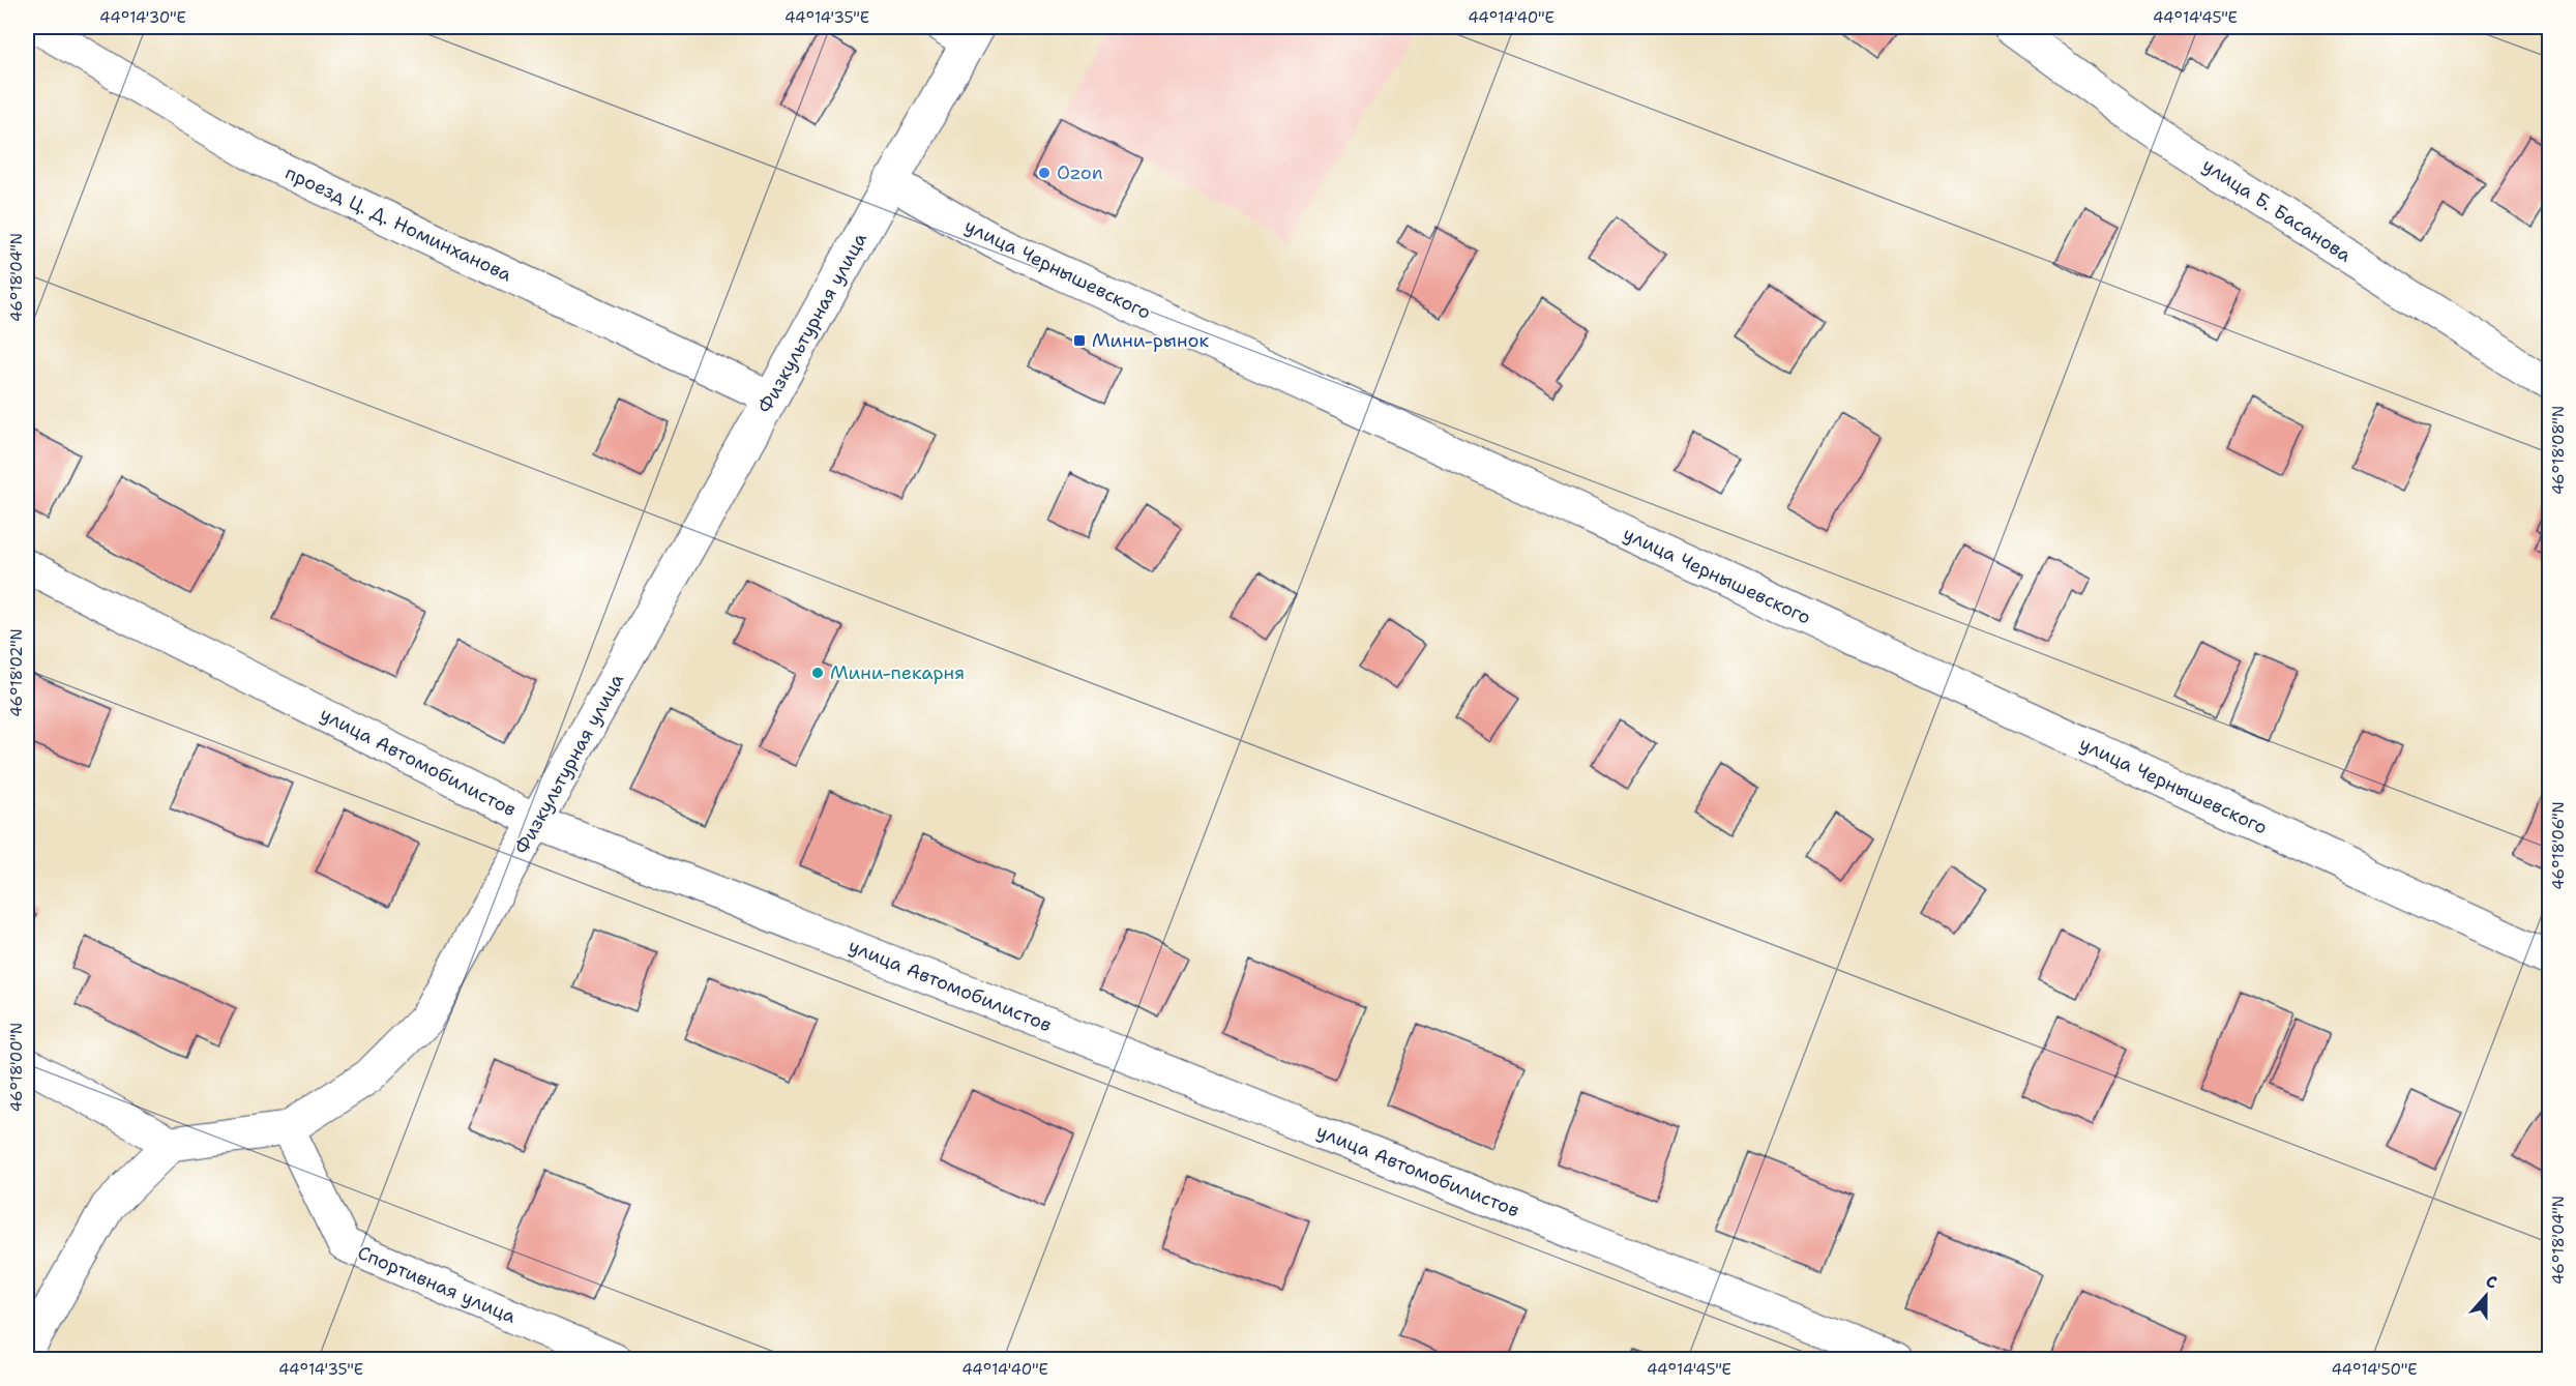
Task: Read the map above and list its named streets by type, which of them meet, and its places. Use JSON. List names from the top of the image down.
{
  "streets": {
    "street": [
      "улица Б. Басанова",
      "проезд Ц. Д. Номинханова",
      "улица Чернышевского",
      "Физкультурная улица",
      "улица Автомобилистов",
      "Спортивная улица"
    ]
  },
  "crossings": [
    ["проезд Ц. Д. Номинханова", "Физкультурная улица"],
    ["улица Чернышевского", "Физкультурная улица"],
    ["Физкультурная улица", "улица Автомобилистов"],
    ["Физкультурная улица", "Спортивная улица"]
  ],
  "places": {
    "other": ["Ozon", "Мини-пекарня"],
    "transit": ["Мини-рынок"]
  },
  "north": "top",
  "coordinates": [
    "44°14'30\"E",
    "44°14'35\"E",
    "44°14'40\"E",
    "44°14'45\"E",
    "46°18'04\"N",
    "46°18'08\"N",
    "46°18'02\"N",
    "46°18'06\"N",
    "46°18'00\"N",
    "44°14'50\"E"
  ]
}
